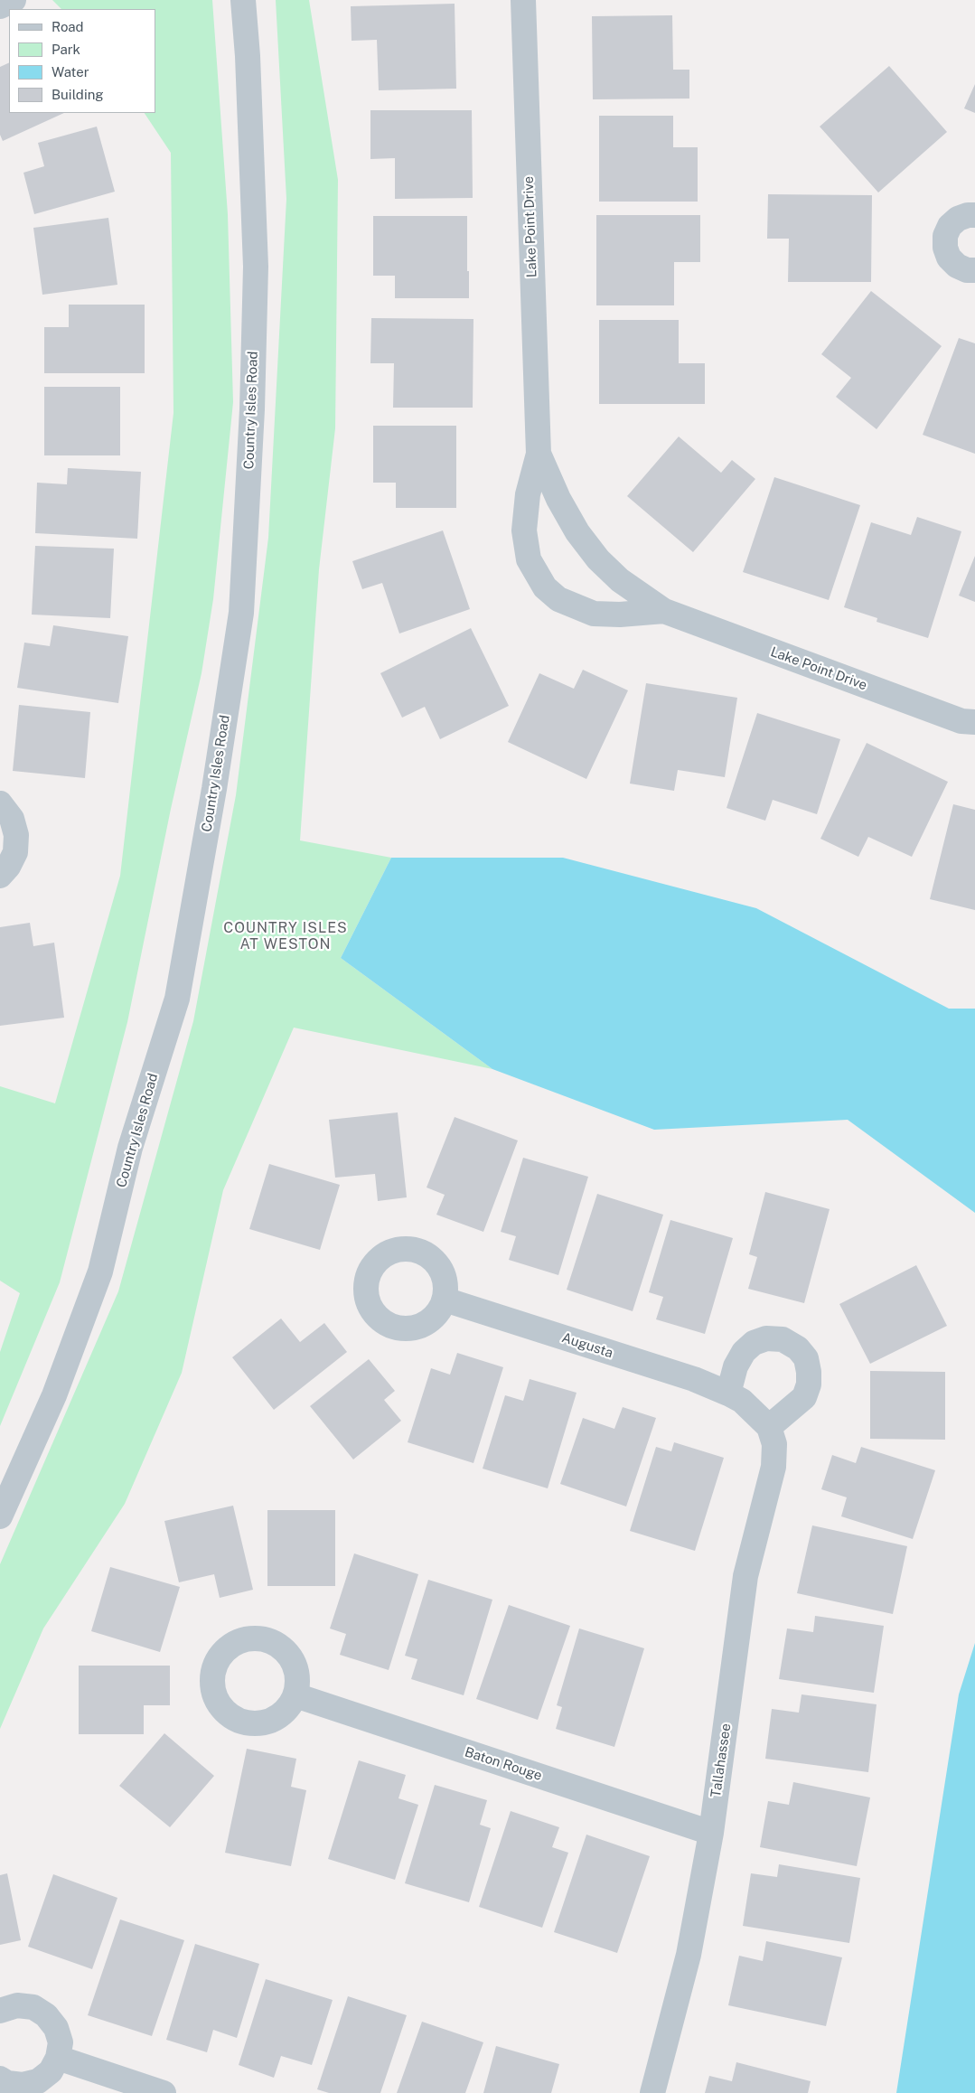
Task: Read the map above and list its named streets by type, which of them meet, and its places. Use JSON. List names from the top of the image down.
{
  "streets": {
    "street": [
      "Lake Point Drive",
      "Country Isles Road",
      "Augusta",
      "Tallahassee",
      "Baton Rouge"
    ]
  },
  "crossings": [
    ["Augusta", "Tallahassee"],
    ["Tallahassee", "Baton Rouge"]
  ],
  "districts": ["COUNTRY ISLES AT WESTON"],
  "legend": [
    "Road",
    "Park",
    "Water",
    "Building"
  ]
}
